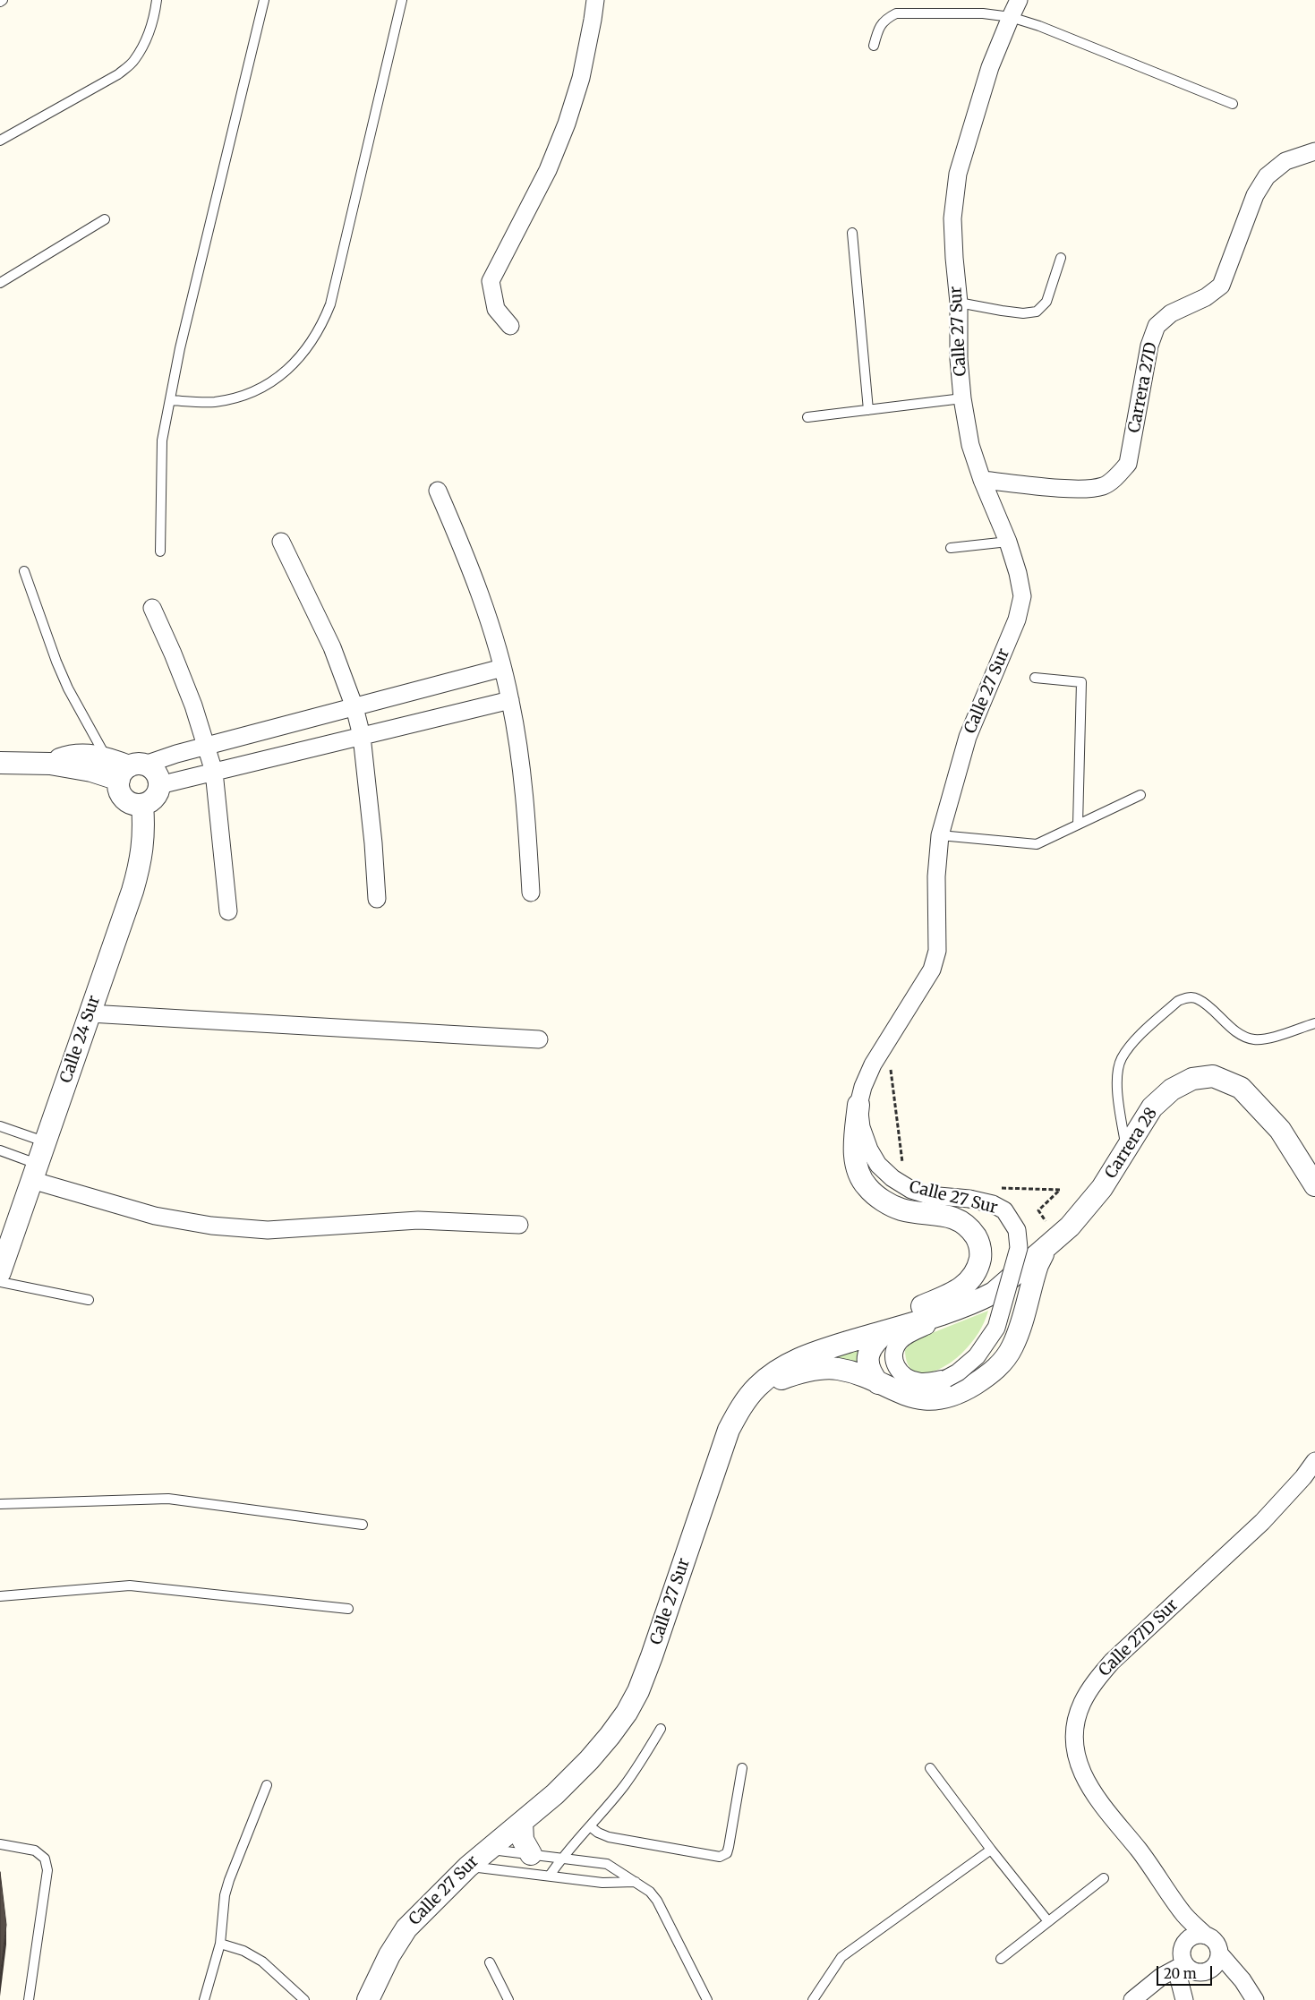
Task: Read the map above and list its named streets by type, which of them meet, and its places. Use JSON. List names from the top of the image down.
{
  "streets": {
    "street": [
      "Calle 27 Sur",
      "Carrera 27D",
      "Calle 24 Sur",
      "Carrera 28",
      "Calle 27D Sur"
    ]
  },
  "crossings": [
    ["Calle 27 Sur", "Carrera 27D"],
    ["Calle 27 Sur", "Carrera 28"]
  ],
  "scale_bar": "20 m"
}
